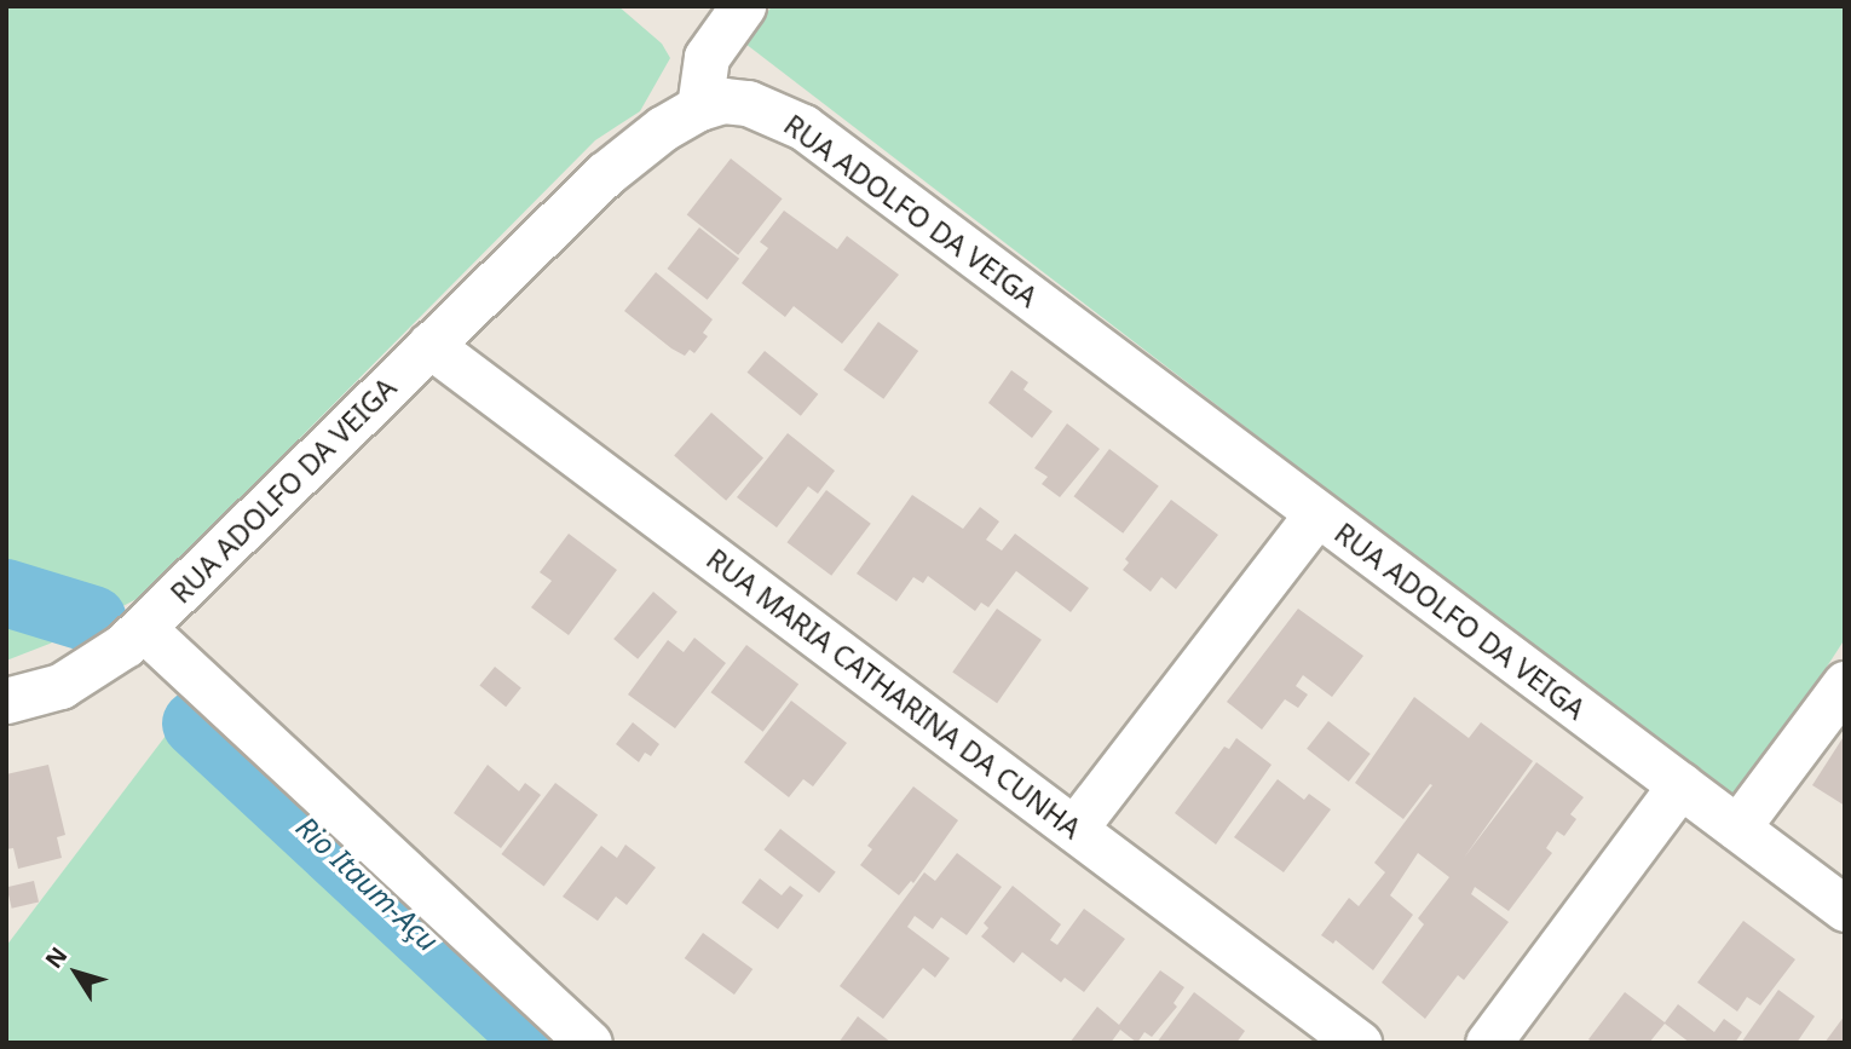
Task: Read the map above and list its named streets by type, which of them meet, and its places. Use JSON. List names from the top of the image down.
{
  "streets": {
    "street": ["RUA ADOLFO DA VEIGA", "RUA MARIA CATHARINA DA CUNHA"]
  },
  "crossings": [
    ["RUA ADOLFO DA VEIGA", "RUA MARIA CATHARINA DA CUNHA"]
  ],
  "water": ["Rio Itaum-Açu"],
  "north": "top left"
}
